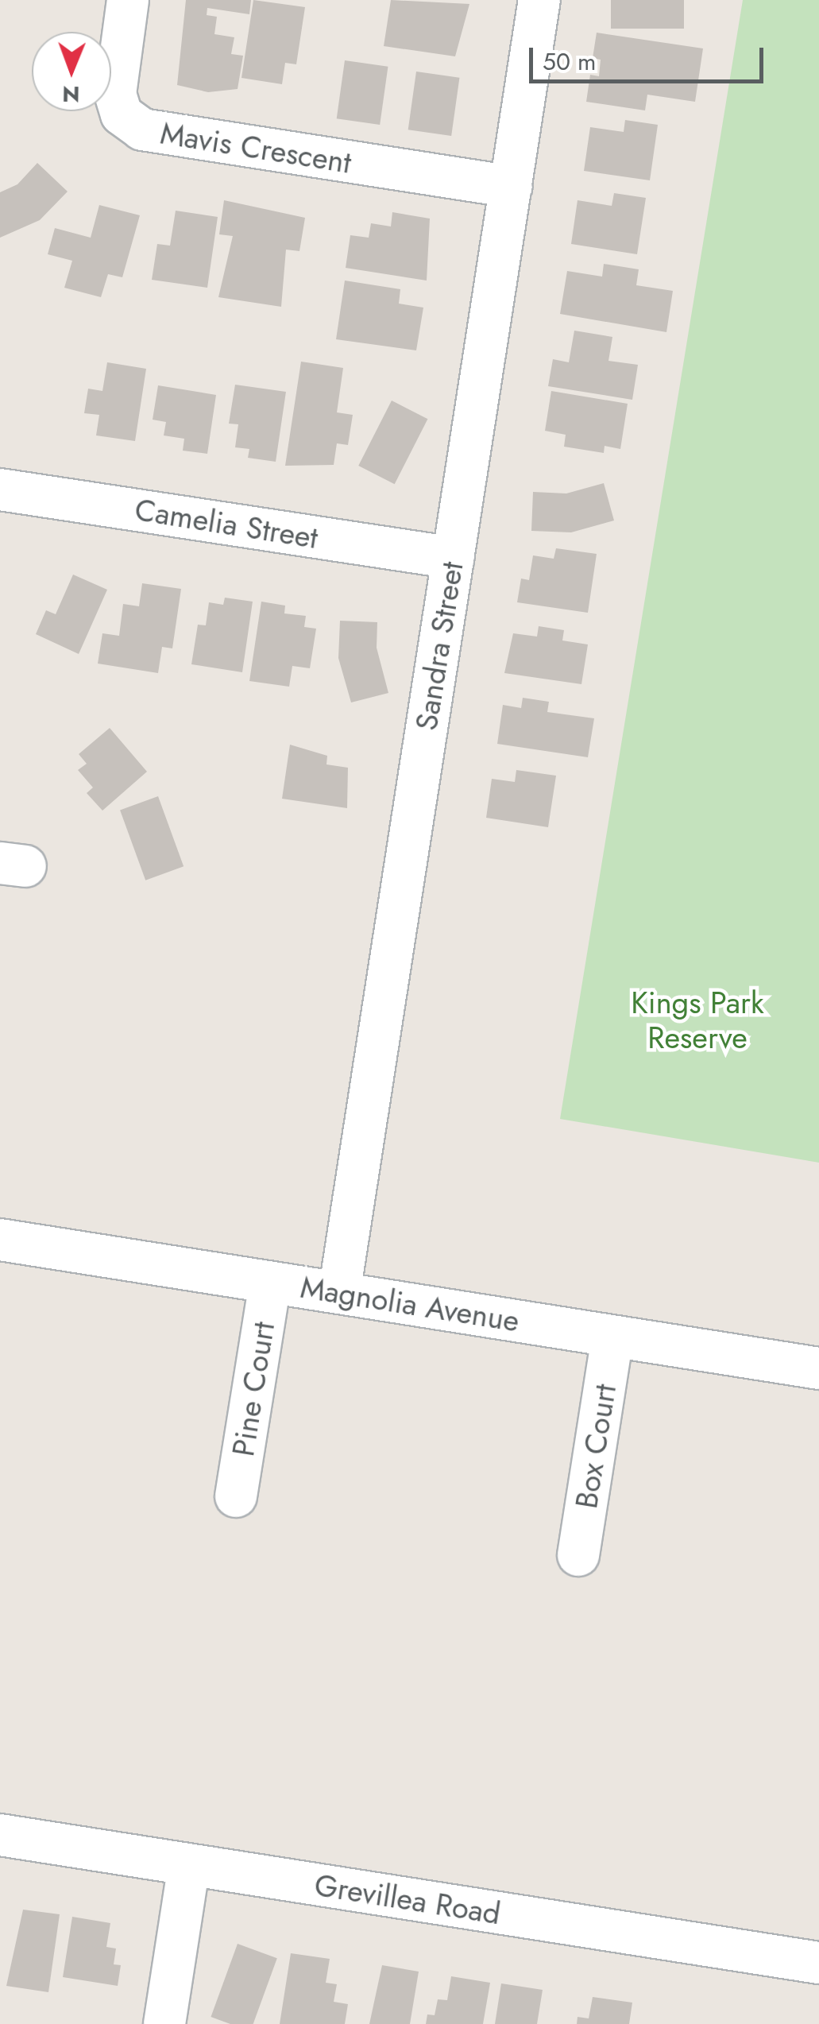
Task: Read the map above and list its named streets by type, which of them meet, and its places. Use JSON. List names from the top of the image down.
{
  "streets": {
    "street": [
      "Mavis Crescent",
      "Camelia Street",
      "Sandra Street",
      "Magnolia Avenue",
      "Pine Court",
      "Box Court",
      "Grevillea Road"
    ]
  },
  "crossings": [
    ["Mavis Crescent", "Sandra Street"],
    ["Camelia Street", "Sandra Street"],
    ["Sandra Street", "Magnolia Avenue"],
    ["Magnolia Avenue", "Pine Court"],
    ["Magnolia Avenue", "Box Court"]
  ],
  "parks": ["Kings Park Reserve"],
  "scale_bar": "50 m",
  "north": "bottom"
}
